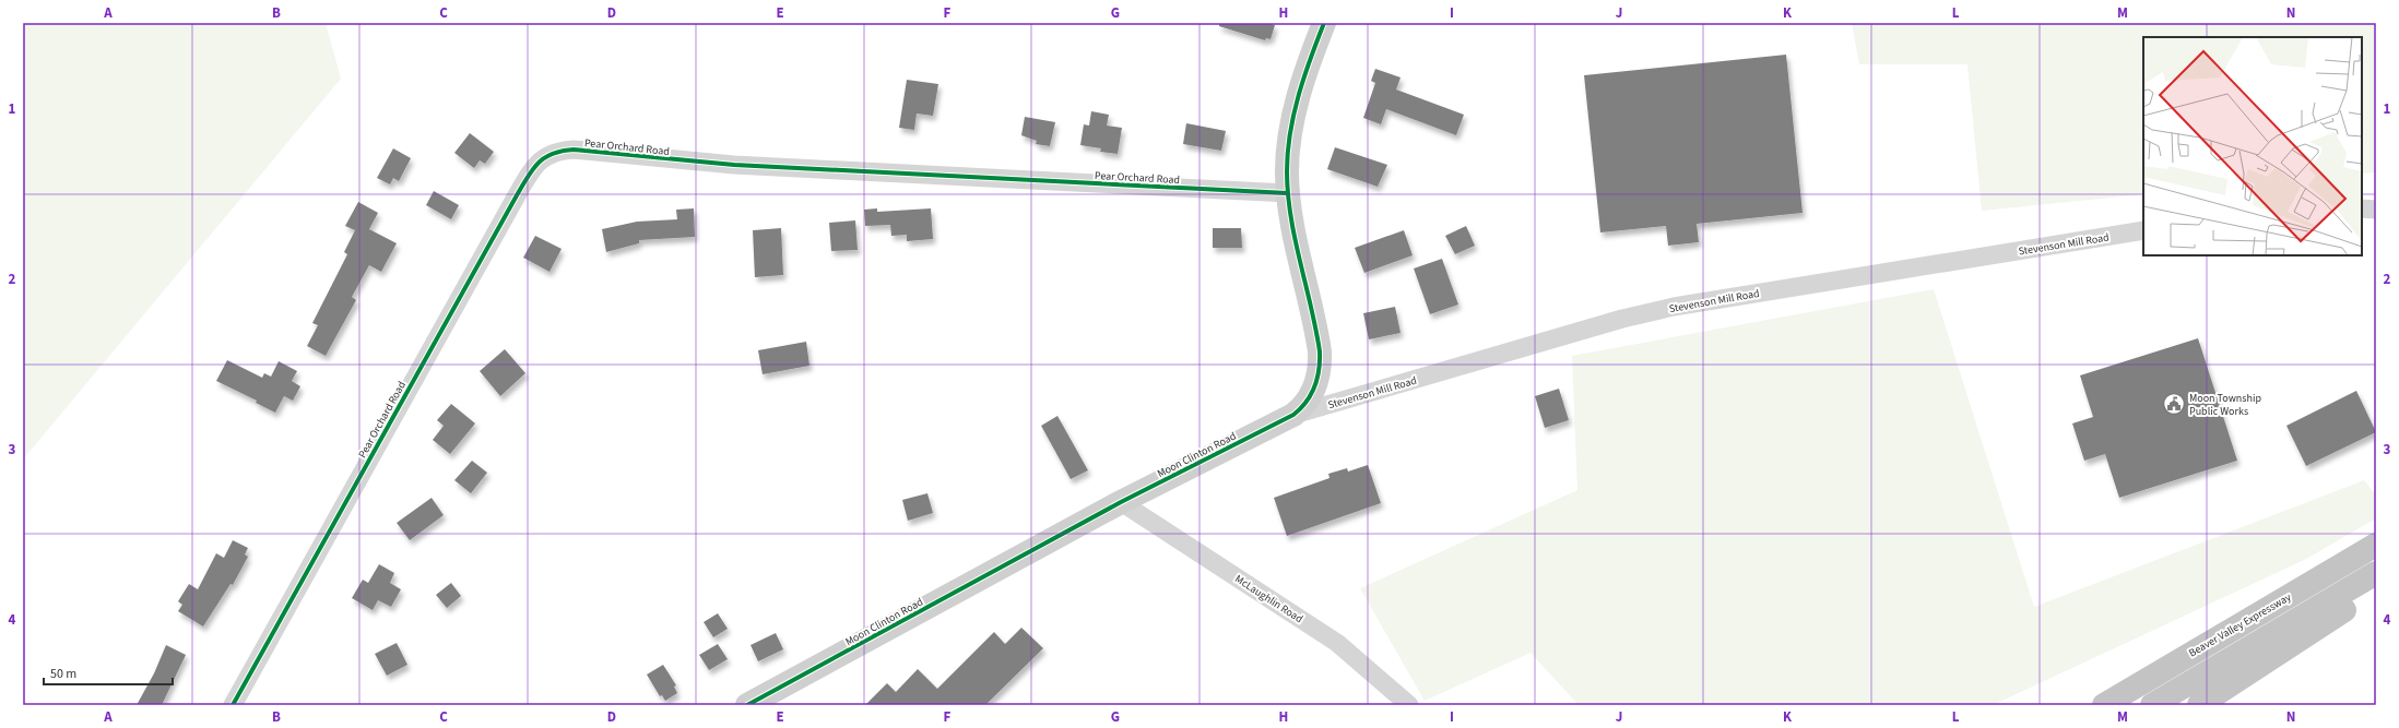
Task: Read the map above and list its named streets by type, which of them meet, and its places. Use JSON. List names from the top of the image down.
{
  "streets": {
    "highway": ["Beaver Valley Expressway"],
    "street": [
      "Pear Orchard Road",
      "Stevenson Mill Road",
      "Moon Clinton Road",
      "McLaughlin Road"
    ]
  },
  "crossings": [
    ["Pear Orchard Road", "Moon Clinton Road"],
    ["Stevenson Mill Road", "Moon Clinton Road"],
    ["Moon Clinton Road", "McLaughlin Road"]
  ],
  "places": {
    "public building": ["Moon Township Public Works"]
  },
  "scale_bar": "50 m",
  "grid": {
    "columns": [
      "A",
      "B",
      "C",
      "D",
      "E",
      "F",
      "G",
      "H",
      "I",
      "J",
      "K",
      "L",
      "M",
      "N"
    ],
    "rows": [
      "1",
      "2",
      "3",
      "4"
    ]
  }
}
